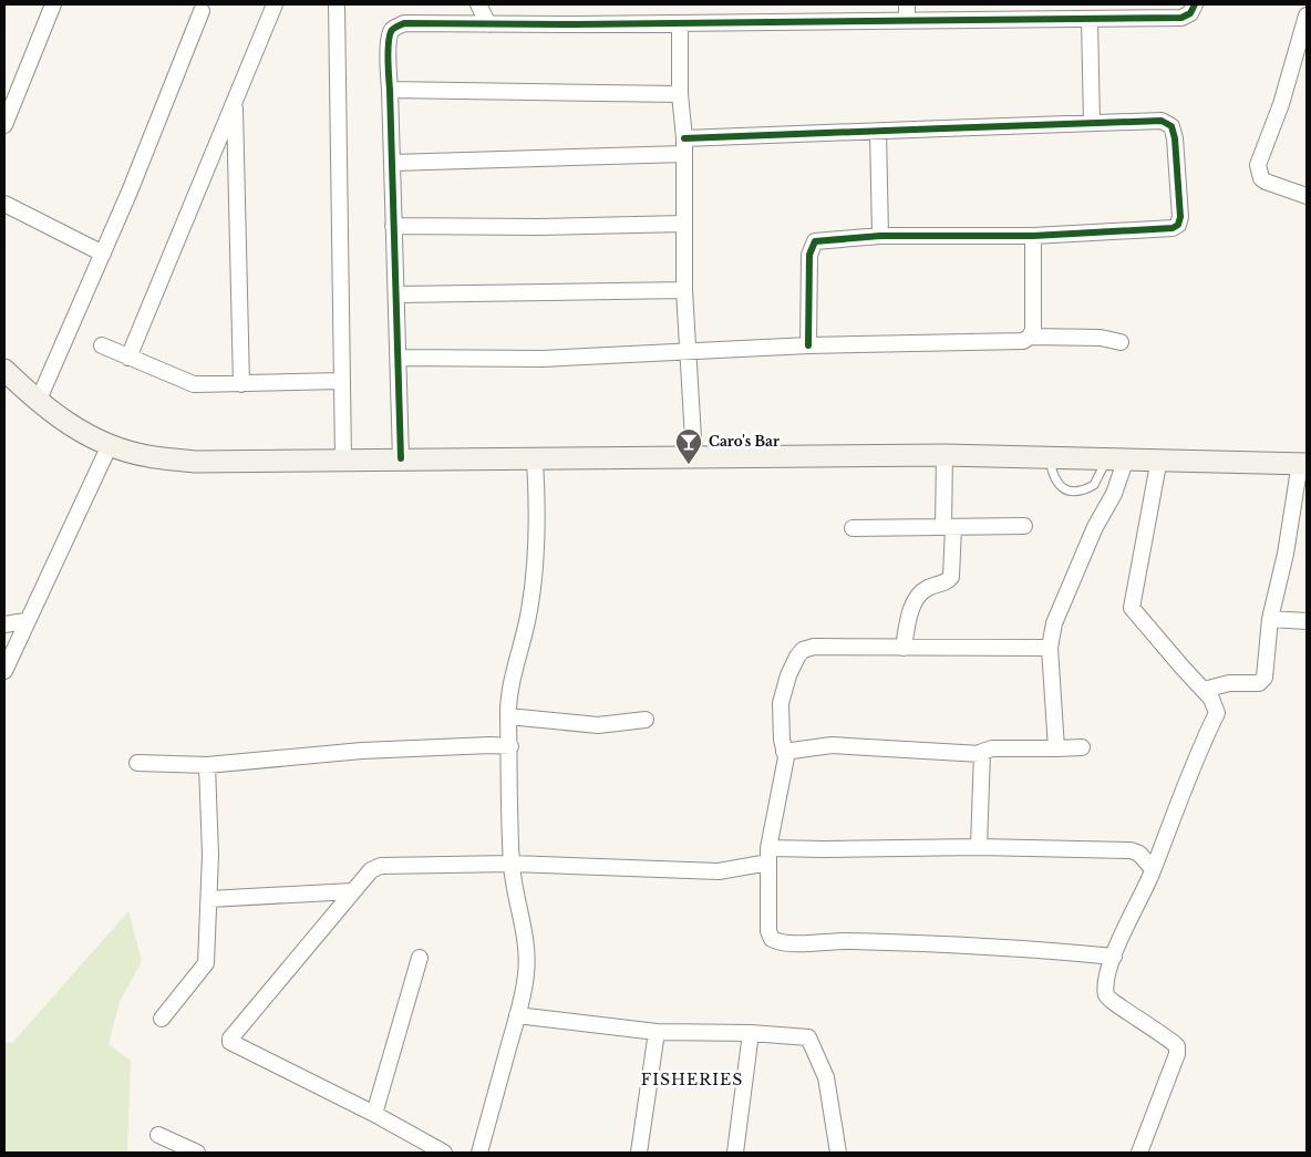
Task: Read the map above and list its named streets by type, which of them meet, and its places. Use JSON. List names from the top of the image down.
{
  "districts": ["FISHERIES"],
  "places": {
    "bar": ["Caro's Bar"]
  }
}
